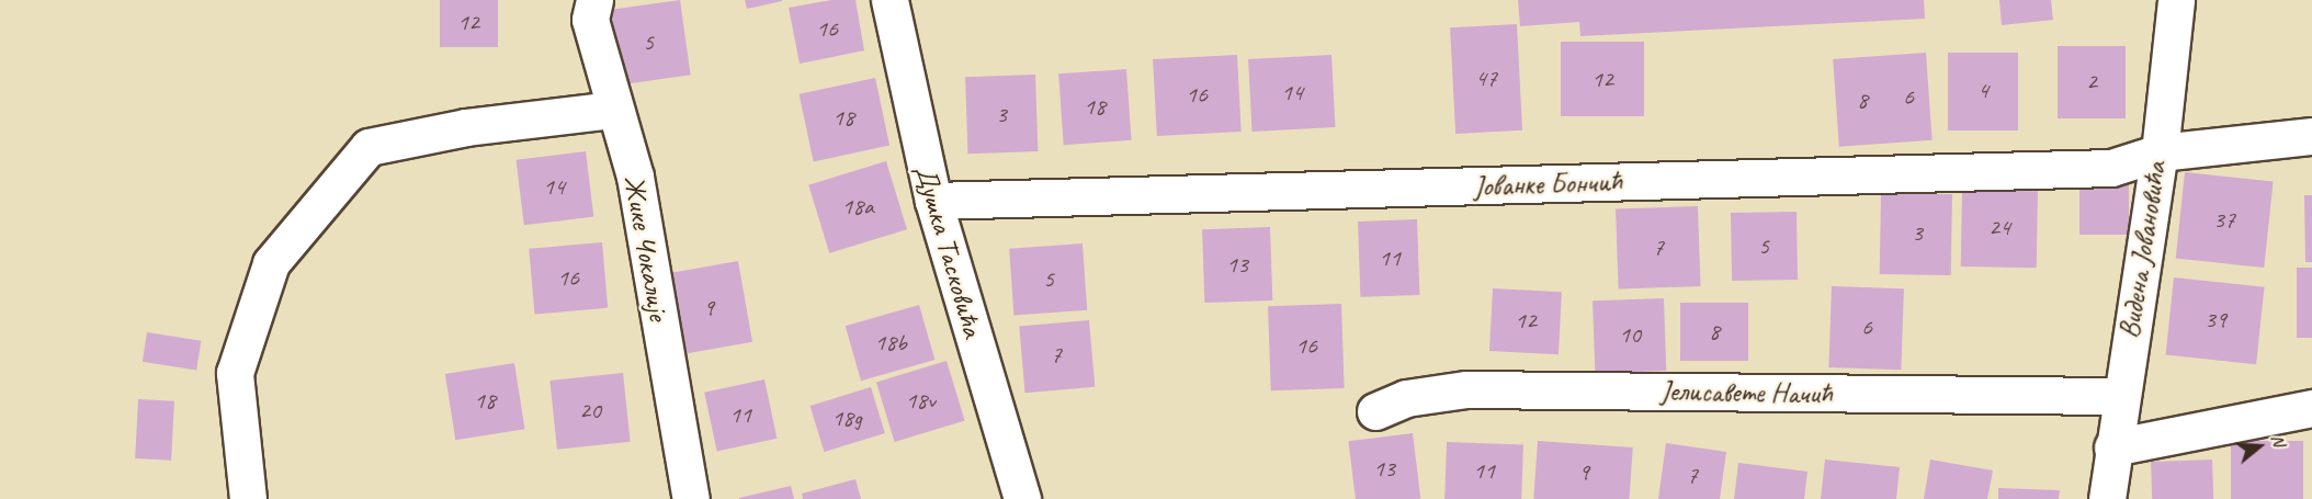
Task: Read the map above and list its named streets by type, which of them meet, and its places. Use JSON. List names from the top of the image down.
{
  "streets": {
    "street": [
      "Јованке Бончић",
      "Жике Чокалије",
      "Видена Јовановића",
      "Душка Тасковића",
      "Јелисавете Начић"
    ]
  },
  "crossings": [
    ["Јованке Бончић", "Видена Јовановића"],
    ["Јованке Бончић", "Душка Тасковића"],
    ["Видена Јовановића", "Јелисавете Начић"]
  ],
  "house_numbers": [
    "12",
    "16",
    "5",
    "47",
    "12",
    "2",
    "4",
    "14",
    "16",
    "6",
    "8",
    "18",
    "3",
    "18",
    "14",
    "18a",
    "37",
    "24",
    "3",
    "5",
    "7",
    "11",
    "13",
    "16",
    "5",
    "9",
    "39",
    "12",
    "6",
    "8",
    "10",
    "18b",
    "16",
    "7",
    "18",
    "18v",
    "20",
    "11",
    "18g",
    "13",
    "11",
    "9",
    "7"
  ],
  "north": "right"
}
